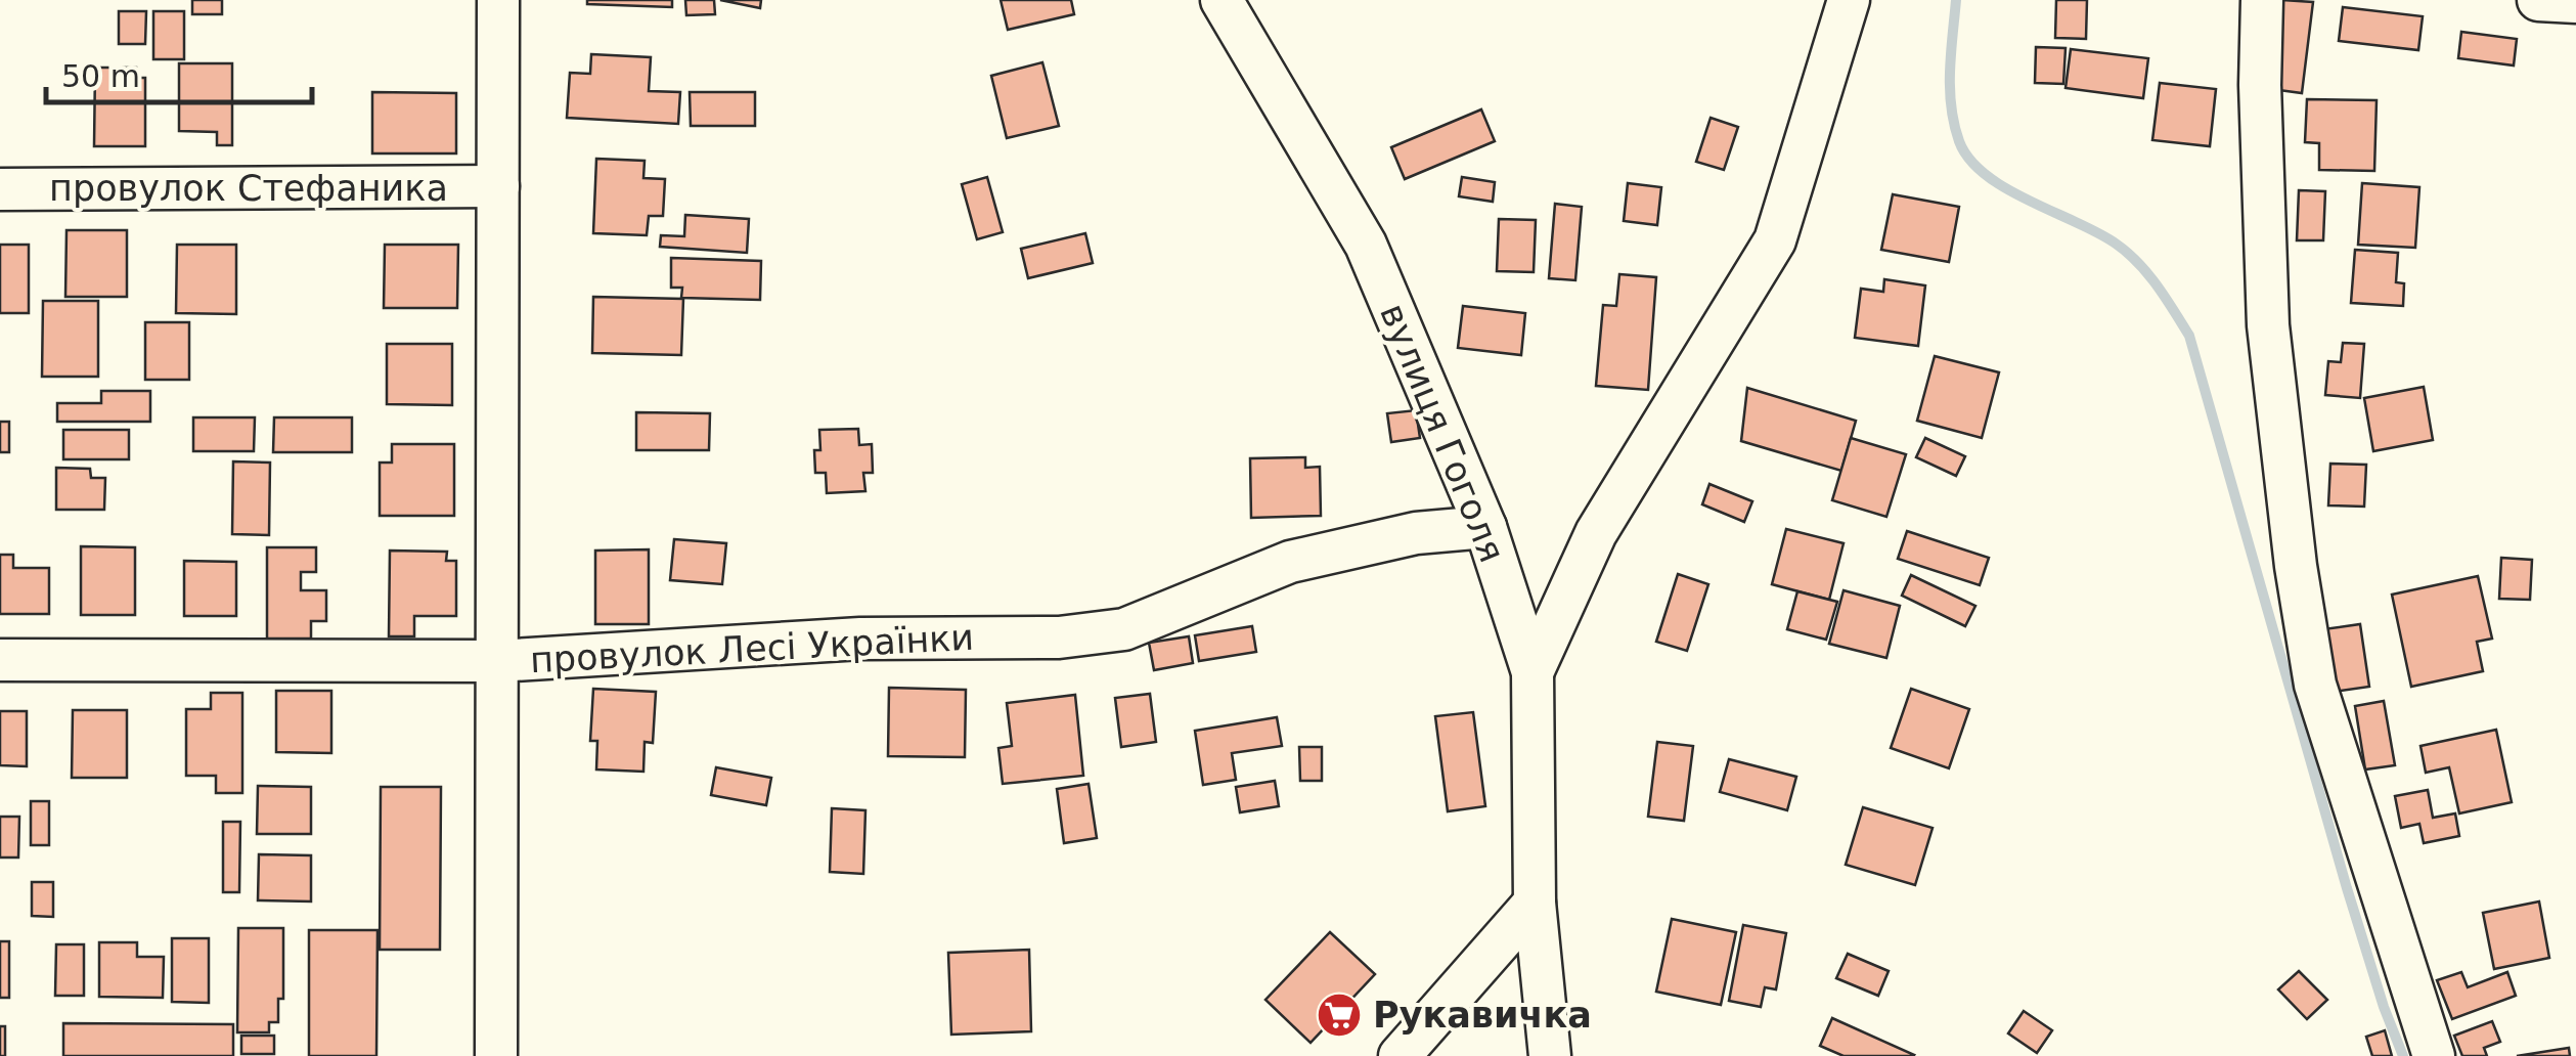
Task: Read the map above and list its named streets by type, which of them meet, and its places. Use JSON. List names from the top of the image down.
{
  "streets": {
    "street": ["провулок Стефаника", "вулиця Гоголя", "провулок Лесі Українки"]
  },
  "crossings": [
    ["вулиця Гоголя", "провулок Лесі Українки"]
  ],
  "places": {
    "supermarket": ["Рукавичка"]
  },
  "scale_bar": "50 m"
}
